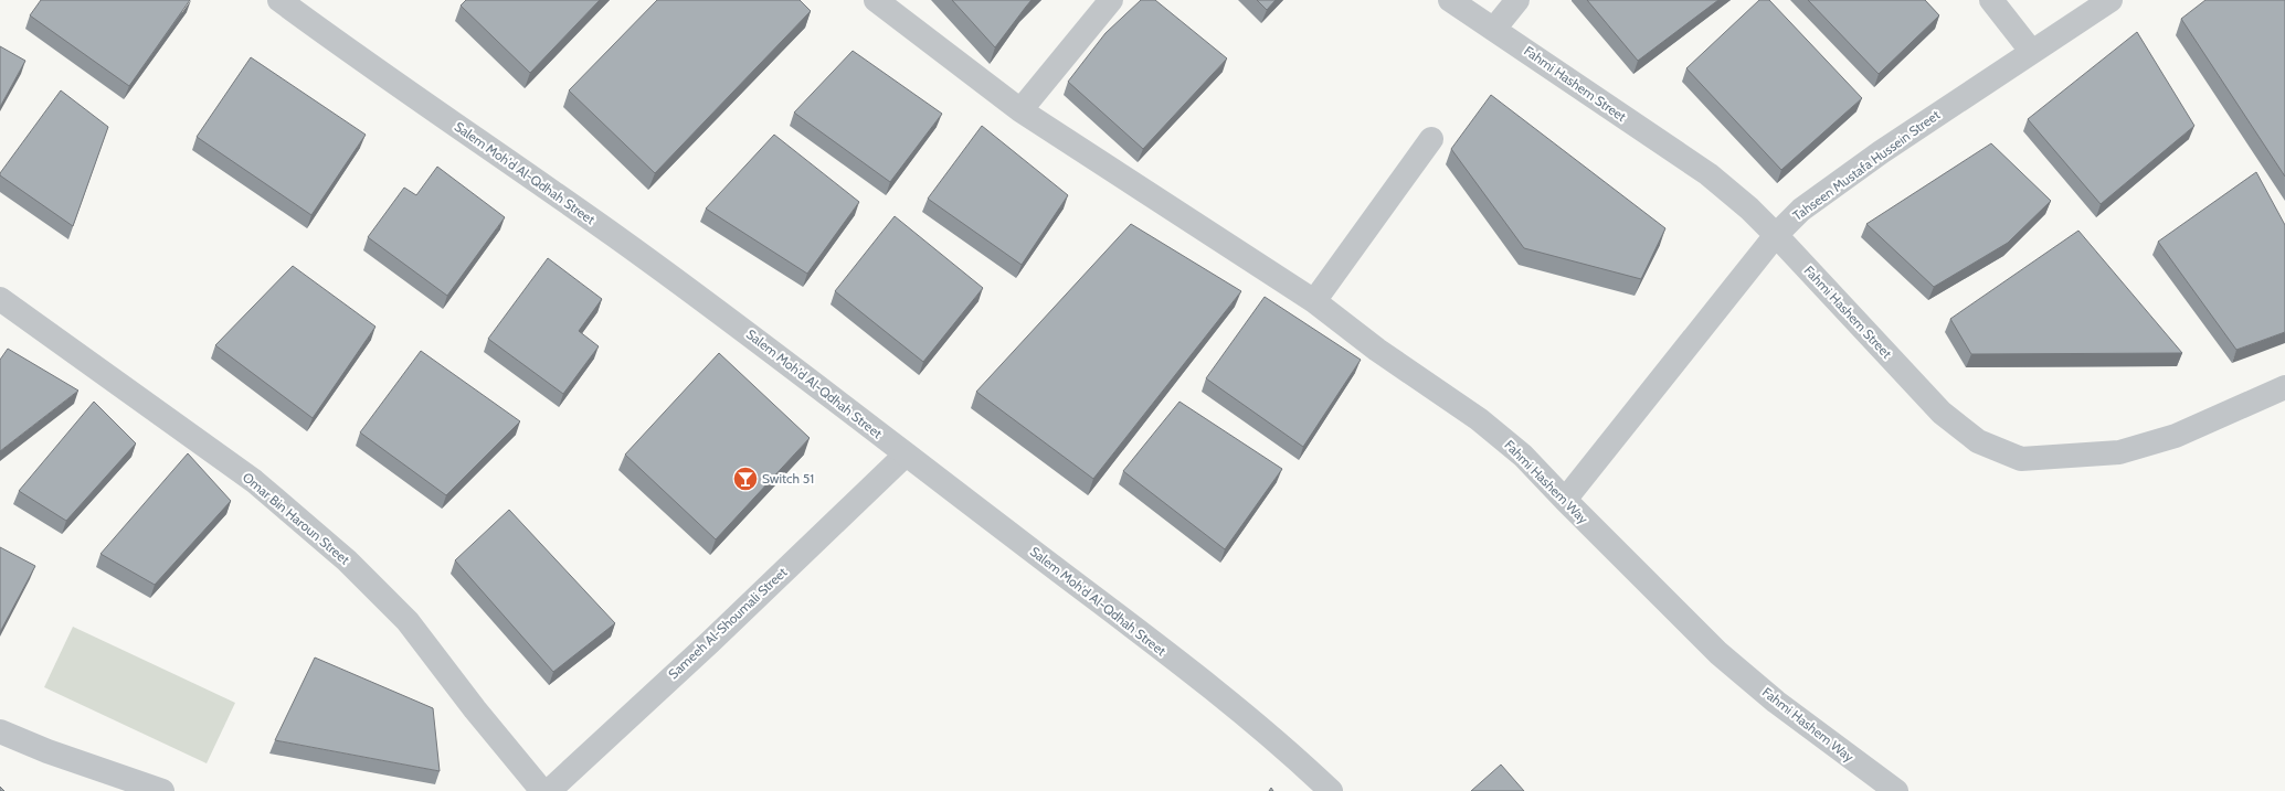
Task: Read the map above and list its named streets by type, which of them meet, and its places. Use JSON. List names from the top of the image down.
{
  "streets": {
    "street": [
      "Fahmi Hashem Street",
      "Tahseen Mustafa Hussein Street",
      "Salem Moh'd Al-Qdhah Street",
      "Fahmi Hashem Way",
      "Omar Bin Haroun Street",
      "Sameeh Al-Shoumali Street"
    ]
  },
  "crossings": [
    ["Fahmi Hashem Street", "Tahseen Mustafa Hussein Street"],
    ["Tahseen Mustafa Hussein Street", "Fahmi Hashem Way"],
    ["Salem Moh'd Al-Qdhah Street", "Sameeh Al-Shoumali Street"]
  ],
  "places": {
    "bar": ["Switch 51"]
  }
}
